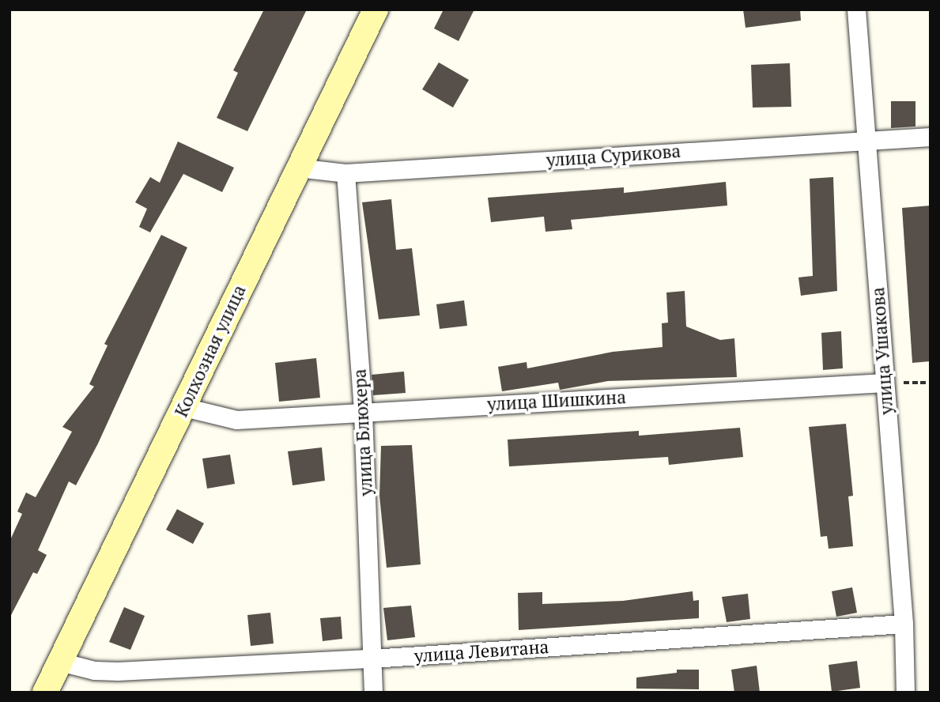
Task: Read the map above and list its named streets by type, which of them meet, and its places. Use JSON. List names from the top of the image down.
{
  "streets": {
    "main road": ["Колхозная улица"],
    "street": [
      "улица Сурикова",
      "улица Ушакова",
      "улица Шишкина",
      "улица Блюхера",
      "улица Левитана"
    ]
  },
  "crossings": [
    ["улица Сурикова", "Колхозная улица"],
    ["улица Сурикова", "улица Ушакова"],
    ["улица Сурикова", "улица Блюхера"],
    ["Колхозная улица", "улица Шишкина"],
    ["Колхозная улица", "улица Левитана"],
    ["улица Ушакова", "улица Шишкина"],
    ["улица Ушакова", "улица Левитана"],
    ["улица Шишкина", "улица Блюхера"],
    ["улица Блюхера", "улица Левитана"]
  ]
}
